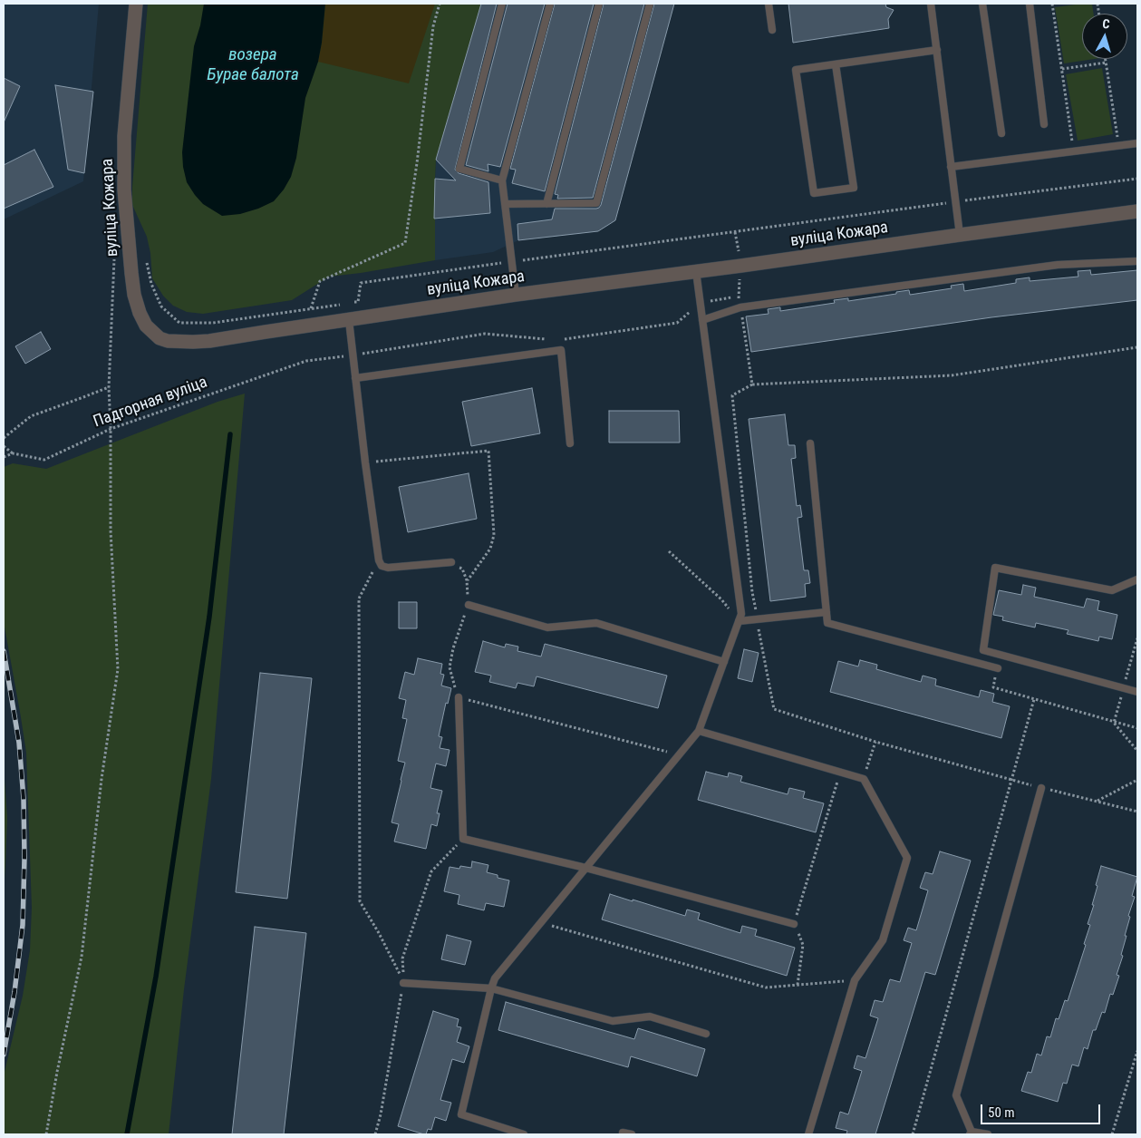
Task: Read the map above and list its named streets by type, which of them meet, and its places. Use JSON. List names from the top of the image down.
{
  "streets": {
    "street": ["вуліца Кожара"],
    "path": ["Падгорная вуліца"]
  },
  "water": ["возера Бурае балота"],
  "scale_bar": "50 m",
  "north": "top"
}
